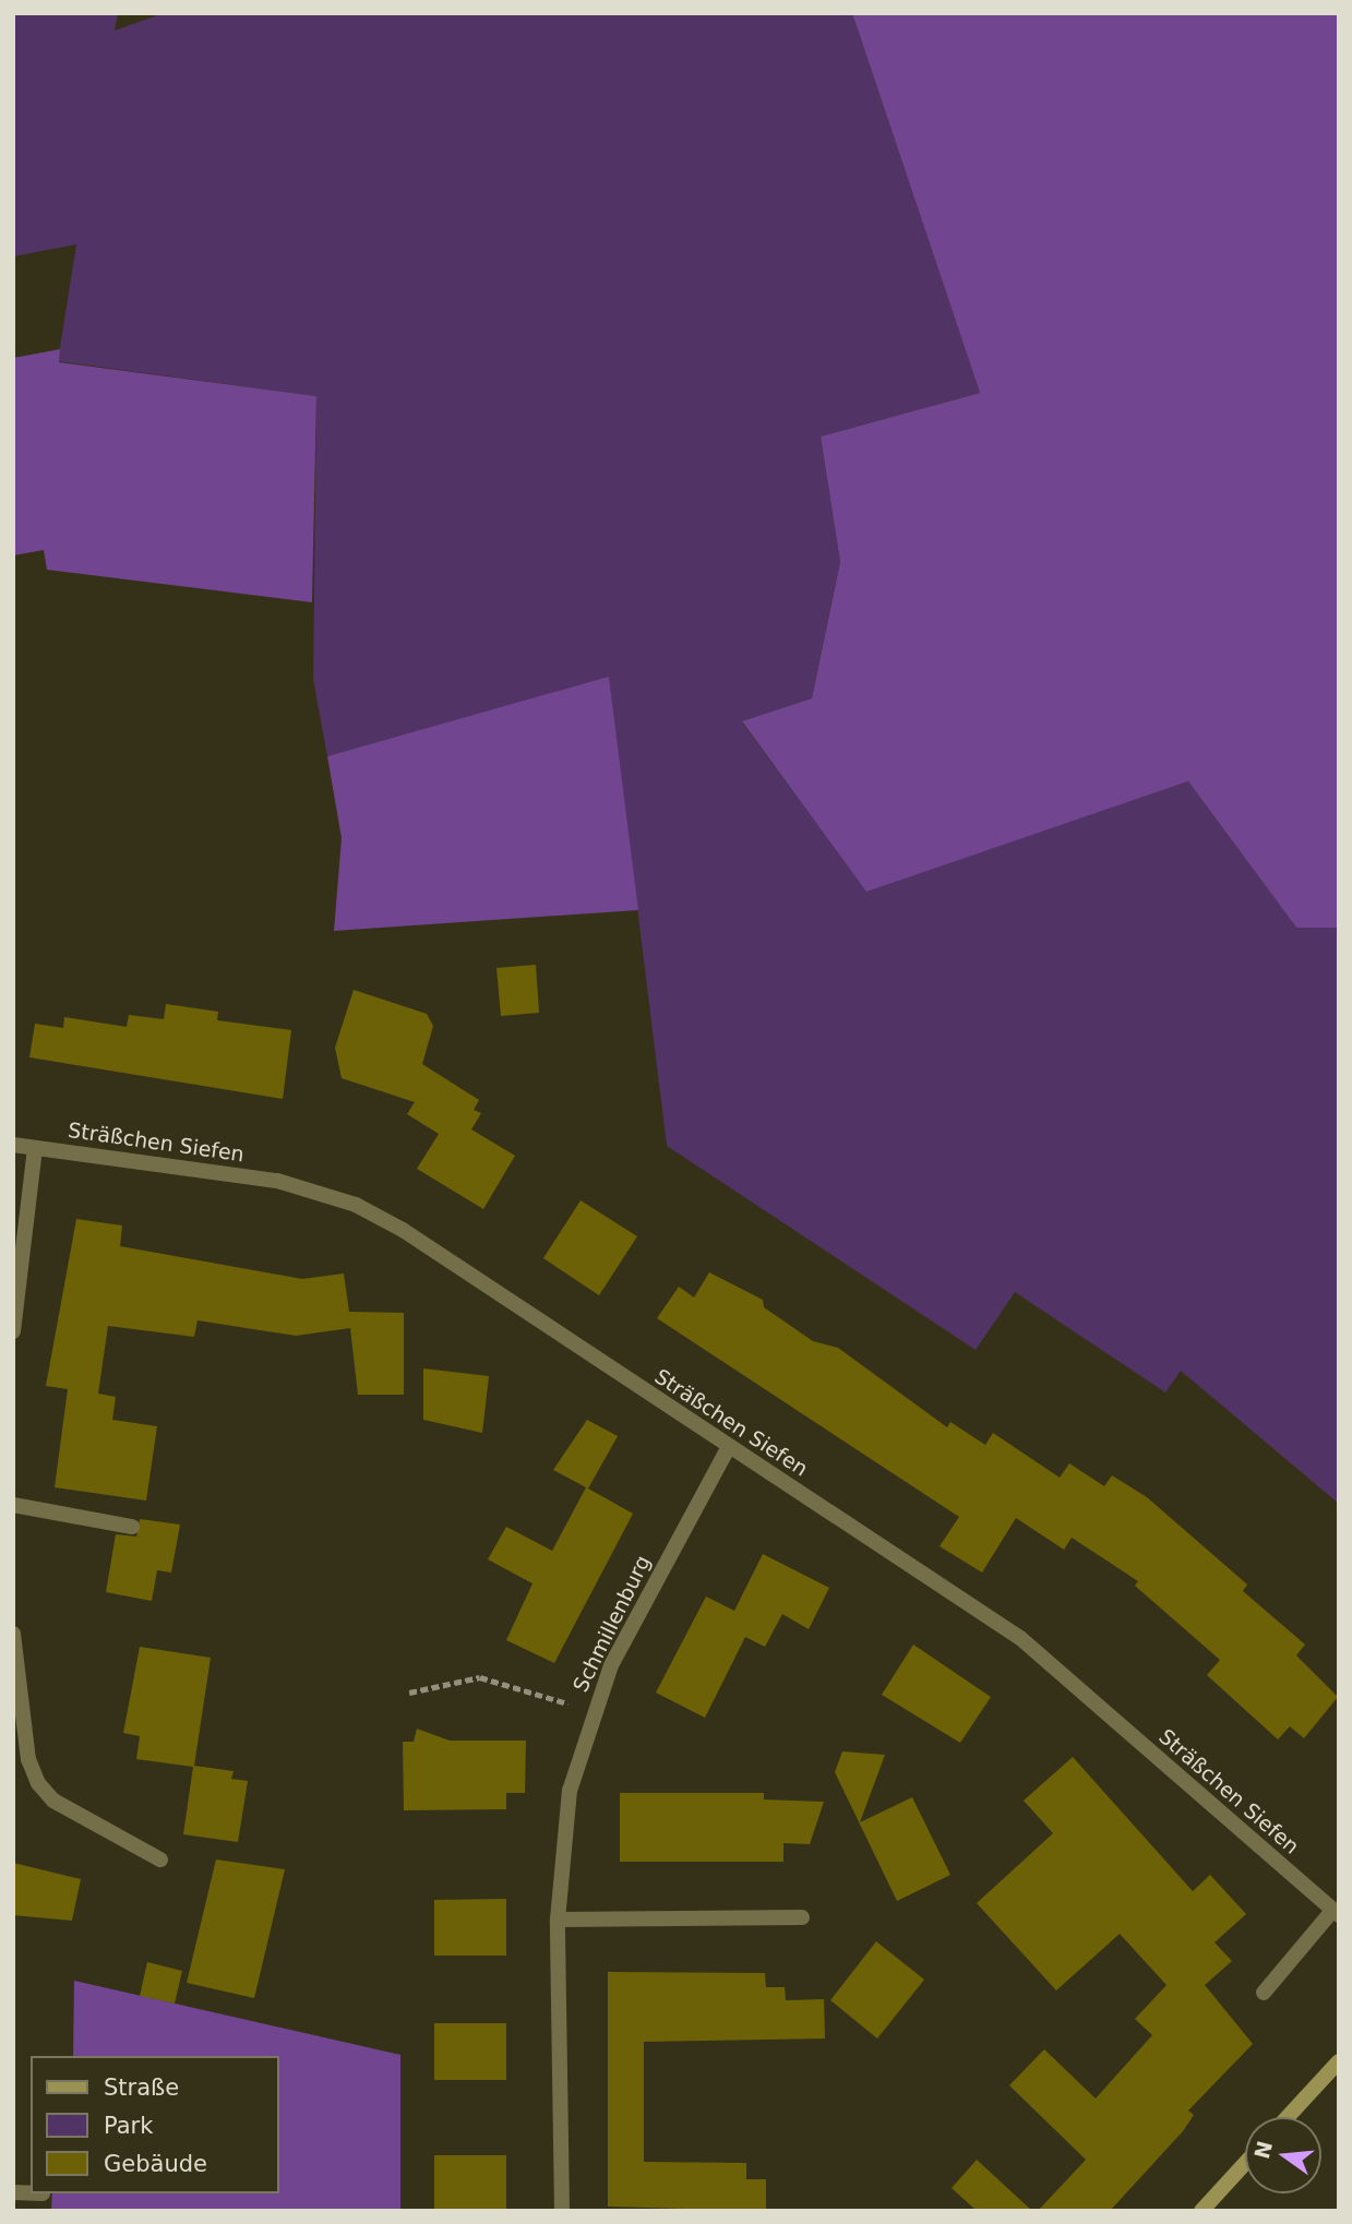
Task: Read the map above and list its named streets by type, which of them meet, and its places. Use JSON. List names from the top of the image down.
{
  "streets": {
    "street": ["Sträßchen Siefen", "Schmillenburg"]
  },
  "crossings": [
    ["Sträßchen Siefen", "Schmillenburg"]
  ],
  "legend": ["Straße", "Park", "Gebäude"],
  "north": "left"
}
